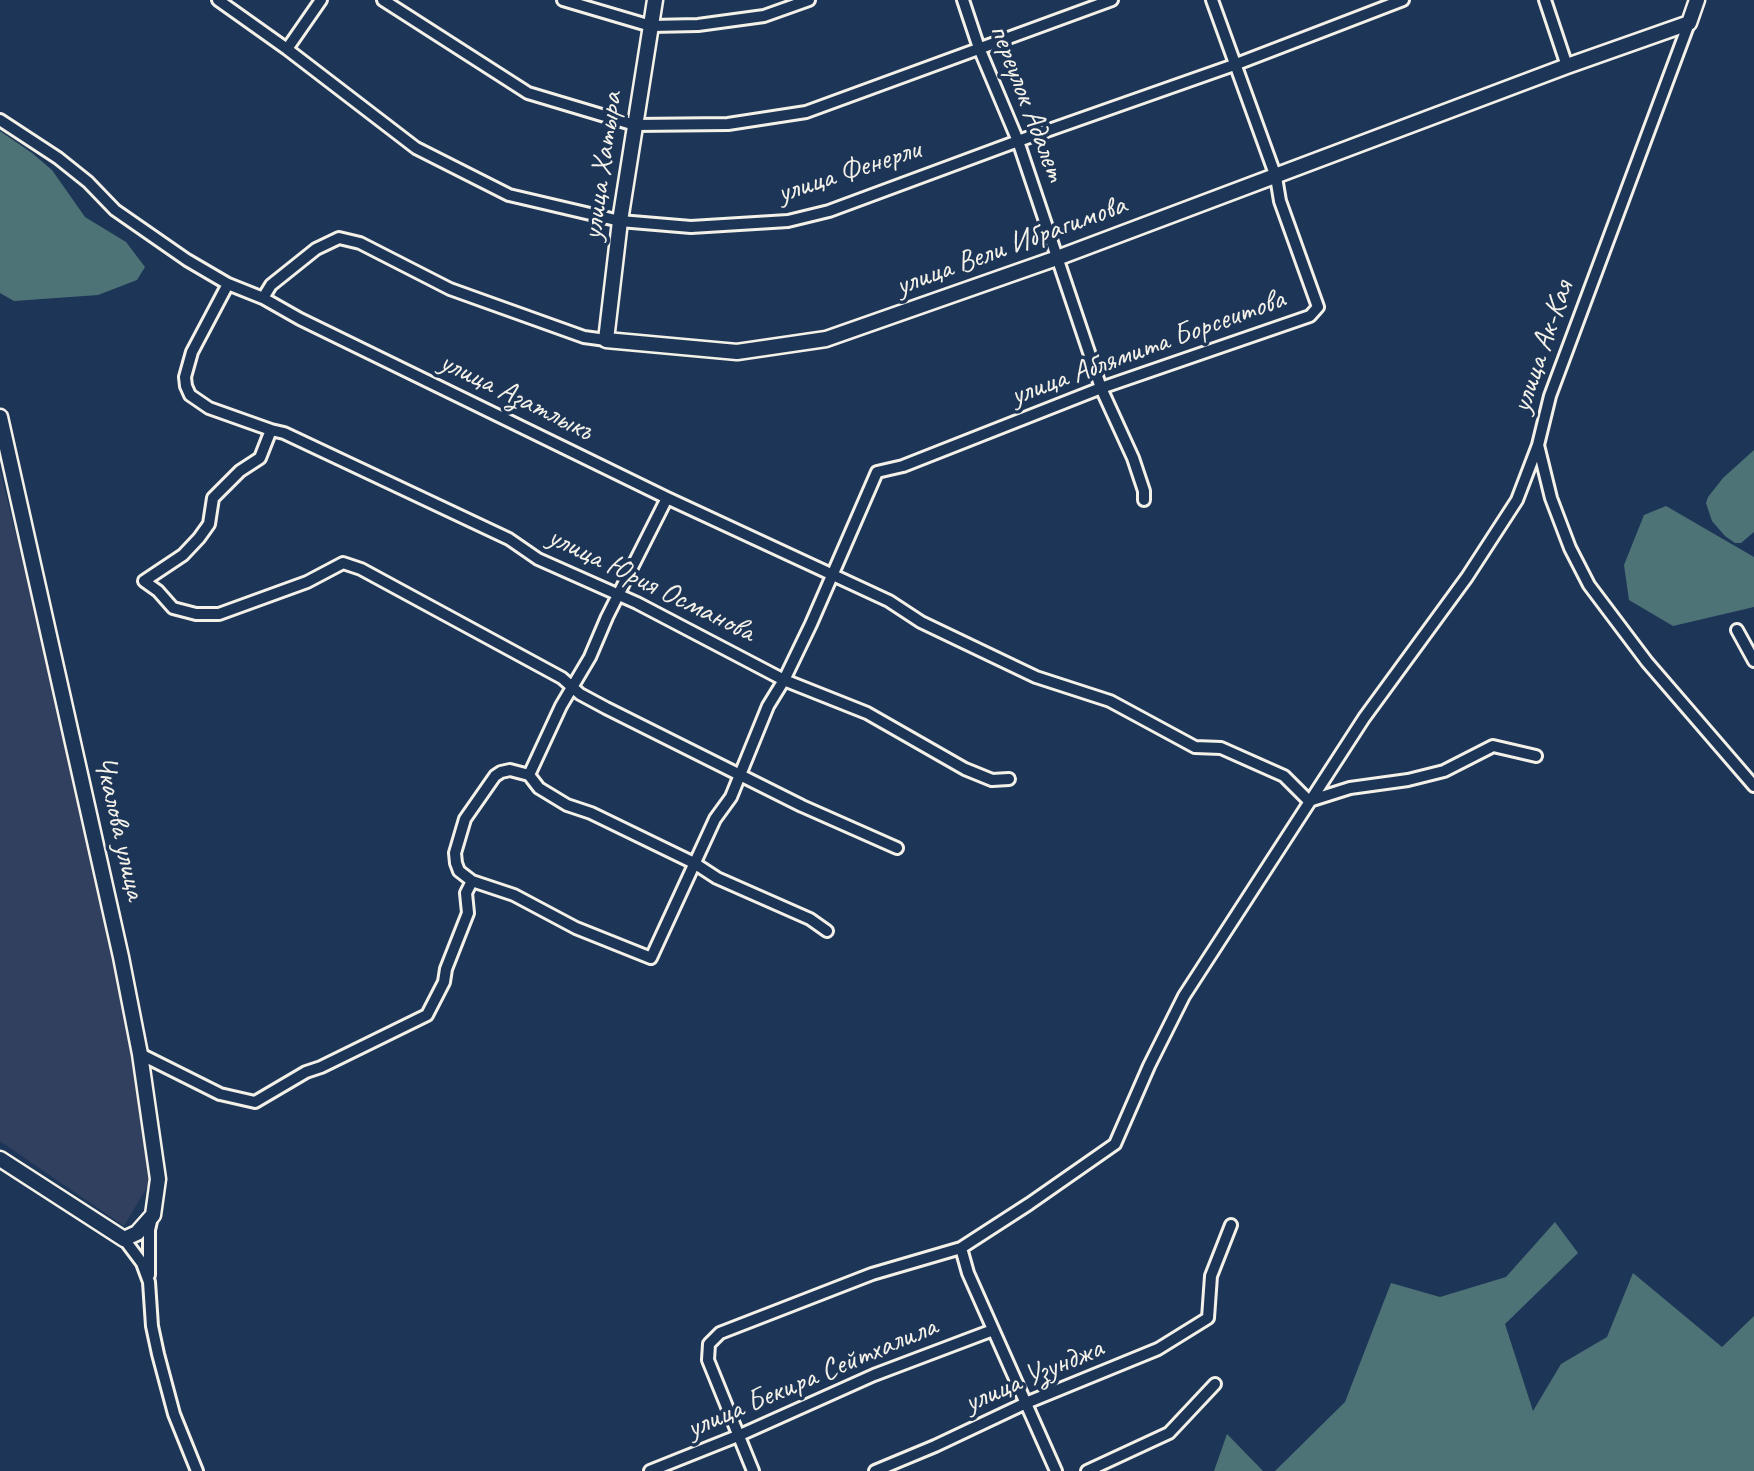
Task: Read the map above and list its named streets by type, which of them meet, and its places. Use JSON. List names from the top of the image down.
{
  "streets": {
    "street": [
      "переулок Адалет",
      "улица Хатыра",
      "улица Фенерли",
      "улица Вели Ибрагимова",
      "улица Ак-Кая",
      "улица Аблямита Борсеитова",
      "улица Азатлыкъ",
      "улица Юрия Османова",
      "Чкалова улица",
      "улица Узунджа",
      "улица Бекира Сейтхалила"
    ]
  },
  "crossings": [
    ["переулок Адалет", "улица Фенерли"],
    ["переулок Адалет", "улица Вели Ибрагимова"],
    ["переулок Адалет", "улица Аблямита Борсеитова"],
    ["улица Хатыра", "улица Фенерли"],
    ["улица Хатыра", "улица Вели Ибрагимова"],
    ["улица Вели Ибрагимова", "улица Ак-Кая"],
    ["улица Вели Ибрагимова", "улица Аблямита Борсеитова"],
    ["улица Вели Ибрагимова", "улица Азатлыкъ"],
    ["улица Аблямита Борсеитова", "улица Азатлыкъ"],
    ["улица Азатлыкъ", "улица Юрия Османова"]
  ]
}
